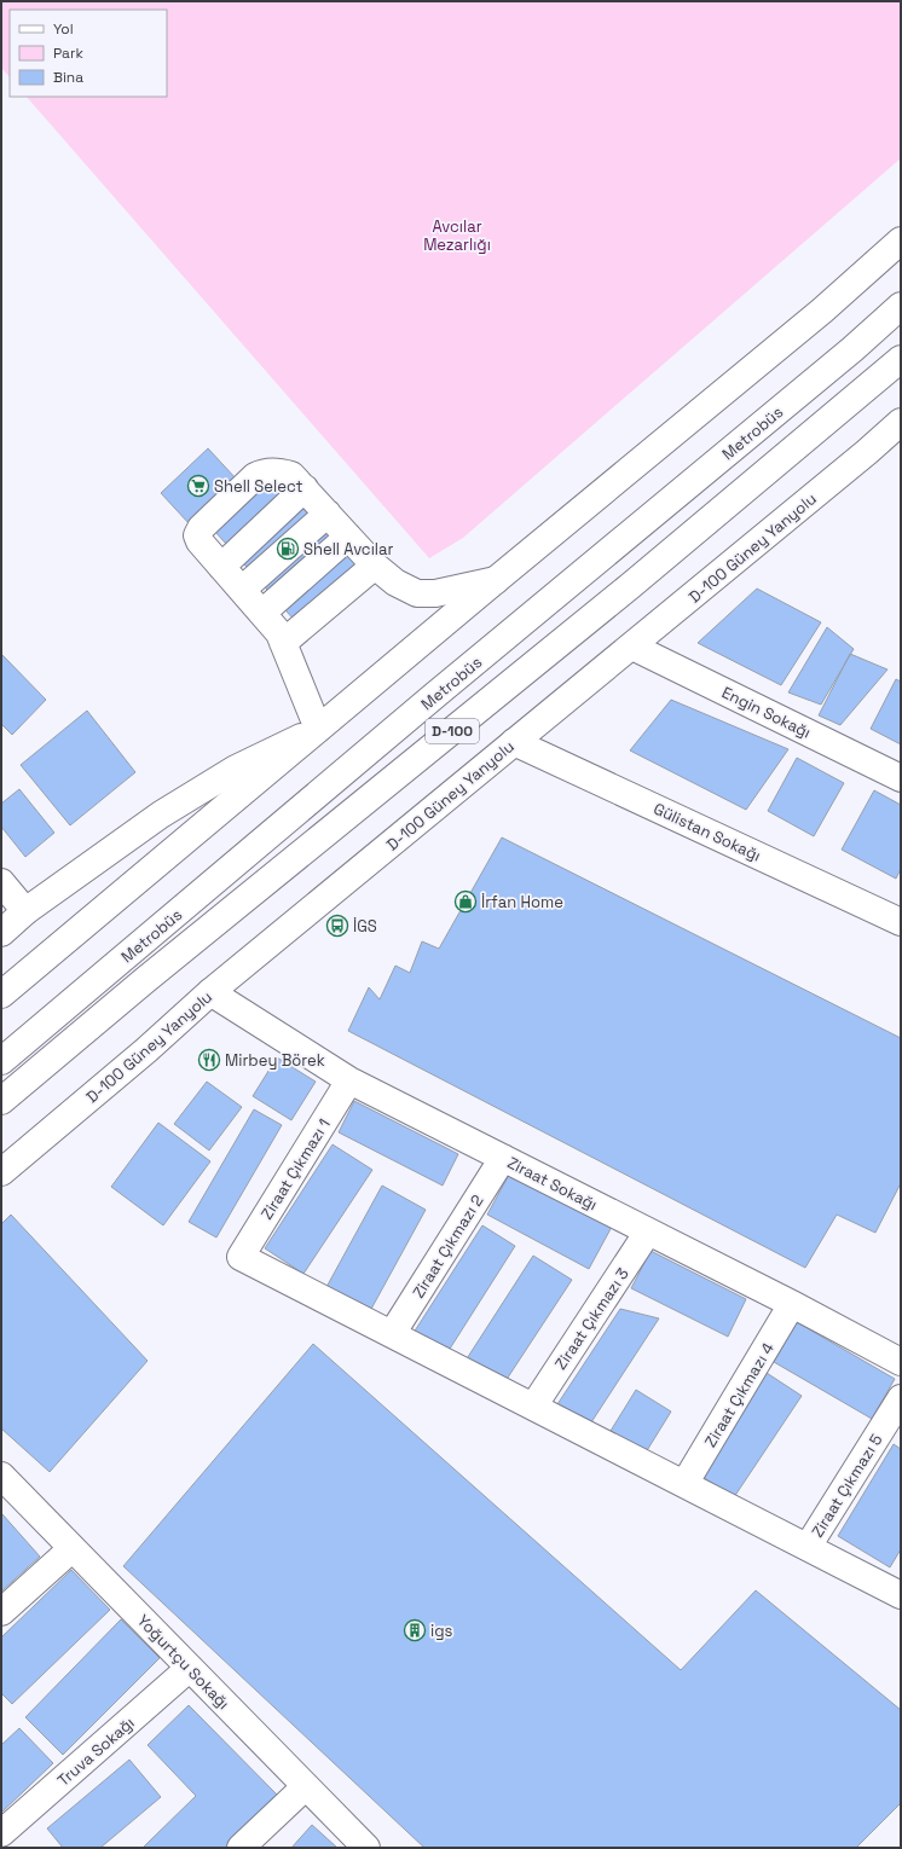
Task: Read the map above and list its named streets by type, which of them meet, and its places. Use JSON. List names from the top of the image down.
{
  "streets": {
    "main road": [
      "Metrobüs",
      "D-100 Güney Yanyolu",
      "Engin Sokağı",
      "D-100",
      "Gülistan Sokağı",
      "Ziraat Çıkmazı 1",
      "Ziraat Sokağı",
      "Ziraat Çıkmazı 2",
      "Ziraat Çıkmazı 3",
      "Ziraat Çıkmazı 4",
      "Ziraat Çıkmazı 5",
      "Yoğurtçu Sokağı",
      "Truva Sokağı"
    ]
  },
  "crossings": [
    ["D-100 Güney Yanyolu", "Engin Sokağı"],
    ["D-100 Güney Yanyolu", "Gülistan Sokağı"],
    ["D-100 Güney Yanyolu", "Ziraat Sokağı"],
    ["Ziraat Çıkmazı 1", "Ziraat Sokağı"],
    ["Ziraat Çıkmazı 1", "Ziraat Çıkmazı 2"],
    ["Ziraat Sokağı", "Ziraat Çıkmazı 2"],
    ["Ziraat Sokağı", "Ziraat Çıkmazı 3"],
    ["Ziraat Sokağı", "Ziraat Çıkmazı 4"],
    ["Yoğurtçu Sokağı", "Truva Sokağı"]
  ],
  "parks": ["Avcılar Mezarlığı"],
  "places": {
    "supermarket": ["Shell Select"],
    "fuel station": ["Shell Avcılar"],
    "shop": ["İrfan Home"],
    "bus stop": ["İGS"],
    "restaurant": ["Mirbey Börek"],
    "building": ["igs"]
  },
  "legend": ["Yol", "Park", "Bina"]
}
